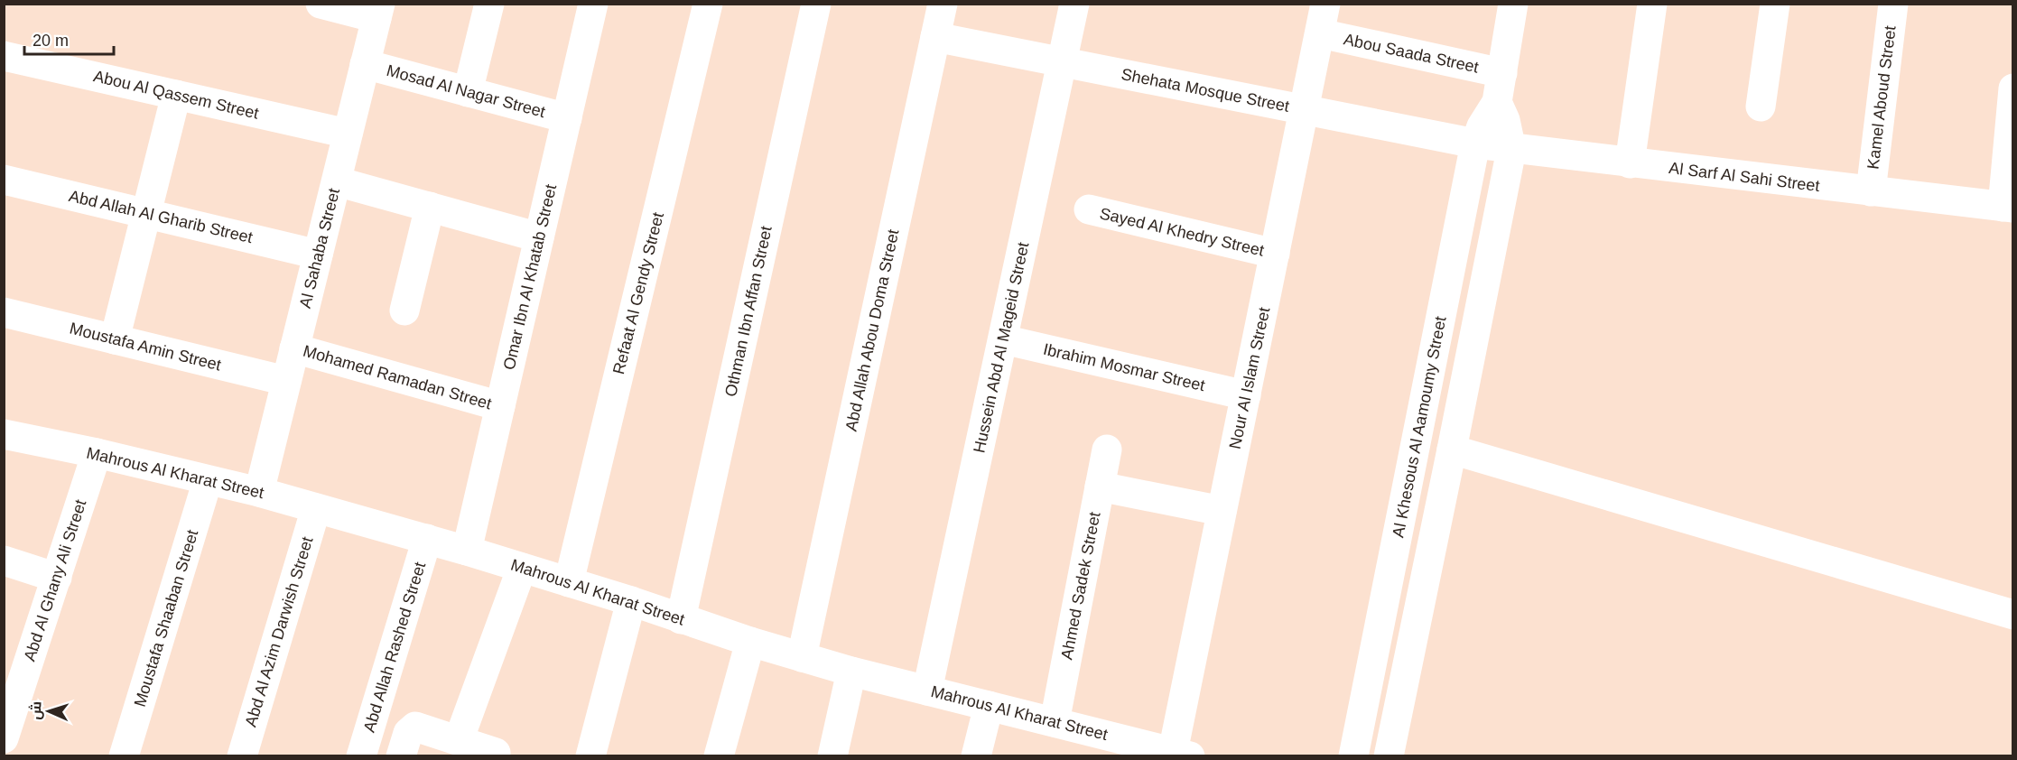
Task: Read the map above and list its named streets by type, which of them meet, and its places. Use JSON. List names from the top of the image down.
{
  "streets": {
    "street": [
      "Abou Saada Street",
      "Shehata Mosque Street",
      "Mosad Al Nagar Street",
      "Abou Al Qassem Street",
      "Kamel Aboud Street",
      "Al Sarf Al Sahi Street",
      "Abd Allah Al Gharib Street",
      "Sayed Al Khedry Street",
      "Al Sahaba Street",
      "Omar Ibn Al Khatab Street",
      "Refaat Al Gendy Street",
      "Othman Ibn Affan Street",
      "Abd Allah Abou Doma Street",
      "Moustafa Amin Street",
      "Hussein Abd Al Mageid Street",
      "Ibrahim Mosmar Street",
      "Mohamed Ramadan Street",
      "Nour Al Islam Street",
      "Al Khesous Al Aamoumy Street",
      "Mahrous Al Kharat Street",
      "Abd Al Ghany Ali Street",
      "Ahmed Sadek Street",
      "Moustafa Shaaban Street",
      "Abd Al Azim Darwish Street",
      "Abd Allah Rashed Street"
    ]
  },
  "crossings": [
    ["Abou Saada Street", "Nour Al Islam Street"],
    ["Abou Saada Street", "Al Khesous Al Aamoumy Street"],
    ["Shehata Mosque Street", "Al Sarf Al Sahi Street"],
    ["Shehata Mosque Street", "Abd Allah Abou Doma Street"],
    ["Shehata Mosque Street", "Hussein Abd Al Mageid Street"],
    ["Shehata Mosque Street", "Nour Al Islam Street"],
    ["Shehata Mosque Street", "Al Khesous Al Aamoumy Street"],
    ["Mosad Al Nagar Street", "Al Sahaba Street"],
    ["Mosad Al Nagar Street", "Omar Ibn Al Khatab Street"],
    ["Abou Al Qassem Street", "Al Sahaba Street"],
    ["Kamel Aboud Street", "Al Sarf Al Sahi Street"],
    ["Al Sarf Al Sahi Street", "Al Khesous Al Aamoumy Street"],
    ["Abd Allah Al Gharib Street", "Al Sahaba Street"],
    ["Sayed Al Khedry Street", "Nour Al Islam Street"],
    ["Al Sahaba Street", "Moustafa Amin Street"],
    ["Al Sahaba Street", "Mohamed Ramadan Street"],
    ["Al Sahaba Street", "Mahrous Al Kharat Street"],
    ["Omar Ibn Al Khatab Street", "Mohamed Ramadan Street"],
    ["Omar Ibn Al Khatab Street", "Mahrous Al Kharat Street"],
    ["Refaat Al Gendy Street", "Mahrous Al Kharat Street"],
    ["Othman Ibn Affan Street", "Mahrous Al Kharat Street"],
    ["Abd Allah Abou Doma Street", "Mahrous Al Kharat Street"],
    ["Hussein Abd Al Mageid Street", "Ibrahim Mosmar Street"],
    ["Hussein Abd Al Mageid Street", "Mahrous Al Kharat Street"],
    ["Ibrahim Mosmar Street", "Nour Al Islam Street"],
    ["Nour Al Islam Street", "Mahrous Al Kharat Street"],
    ["Mahrous Al Kharat Street", "Abd Al Ghany Ali Street"],
    ["Mahrous Al Kharat Street", "Ahmed Sadek Street"],
    ["Mahrous Al Kharat Street", "Moustafa Shaaban Street"],
    ["Mahrous Al Kharat Street", "Abd Al Azim Darwish Street"],
    ["Mahrous Al Kharat Street", "Abd Allah Rashed Street"]
  ],
  "scale_bar": "20 m",
  "north": "left"
}
